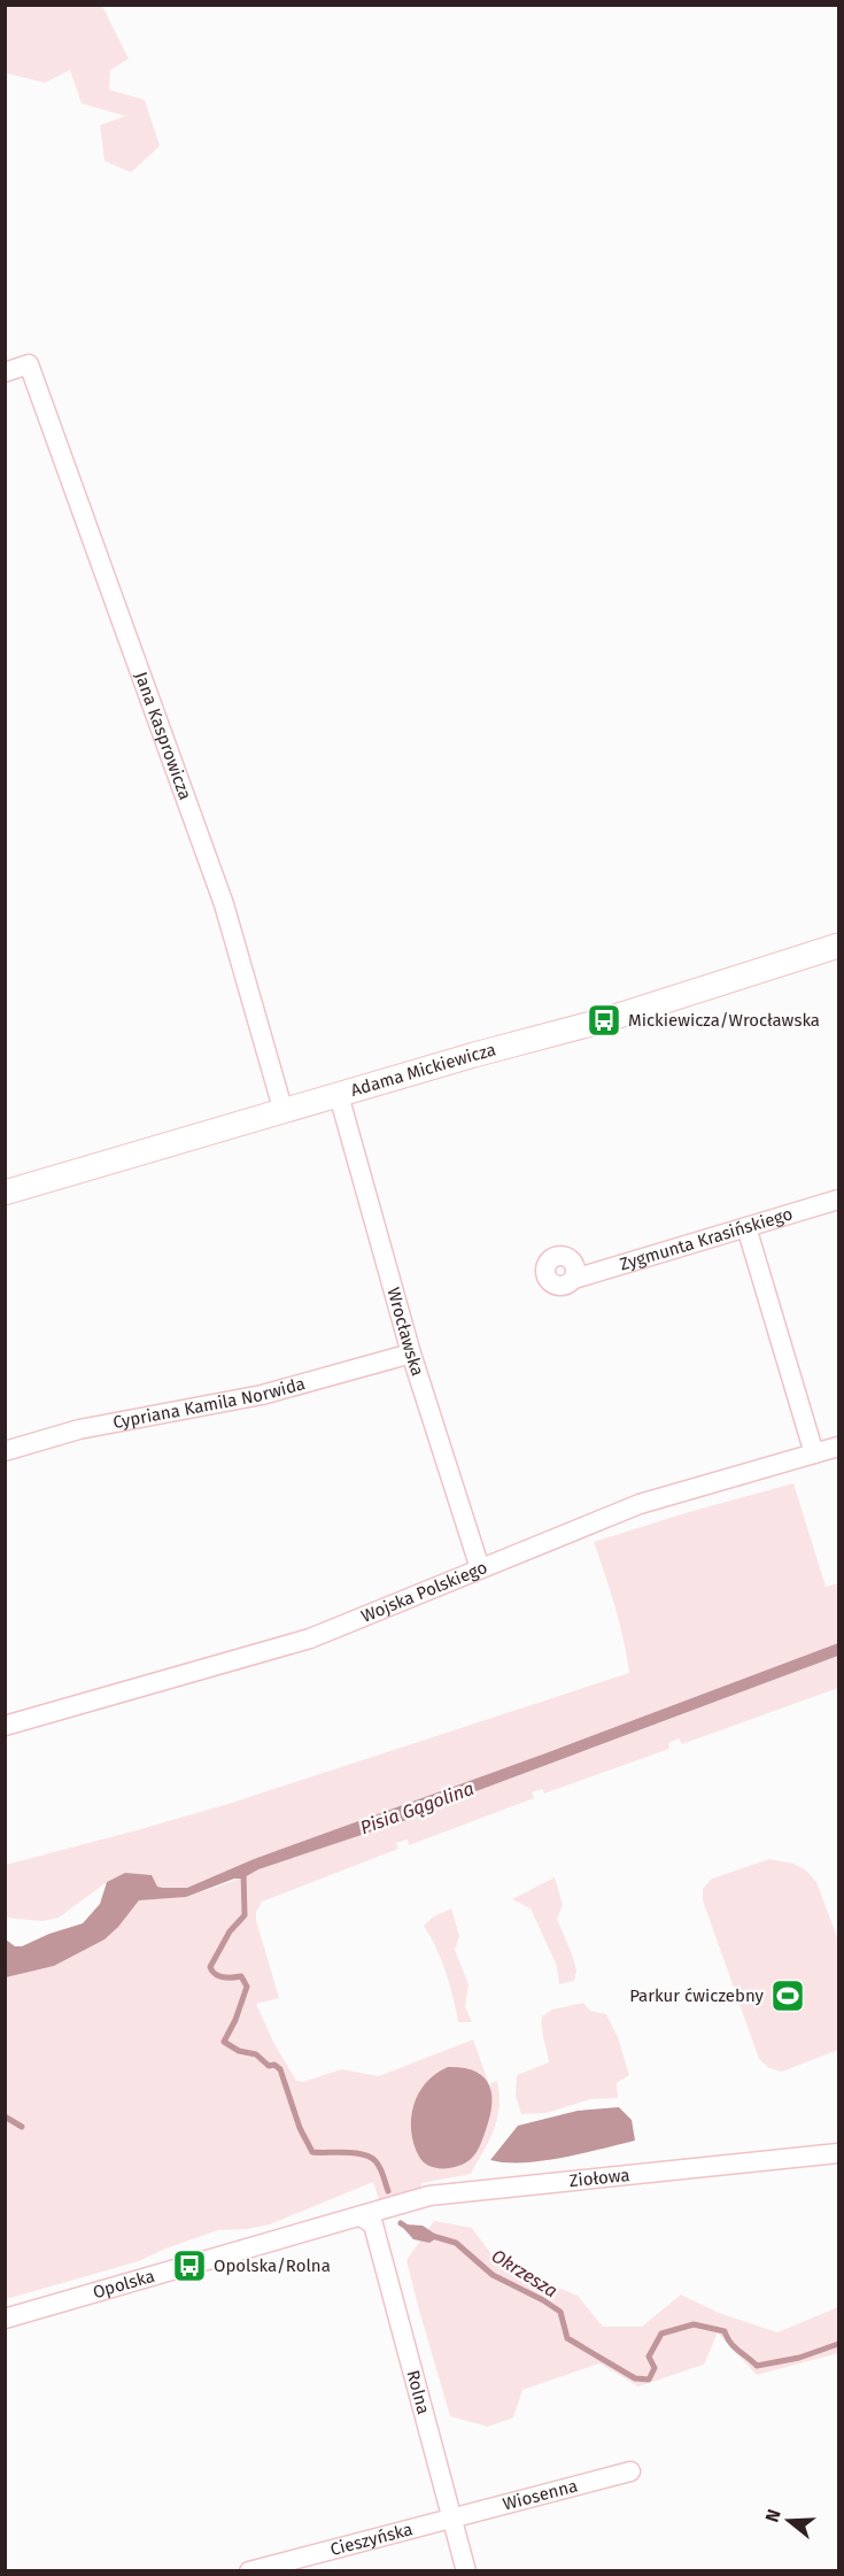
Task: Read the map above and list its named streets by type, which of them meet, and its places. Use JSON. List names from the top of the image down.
{
  "streets": {
    "street": [
      "Jana Kasprowicza",
      "Adama Mickiewicza",
      "Zygmunta Krasińskiego",
      "Wrocławska",
      "Cypriana Kamila Norwida",
      "Wojska Polskiego",
      "Ziołowa",
      "Opolska",
      "Rolna",
      "Wiosenna",
      "Cieszyńska"
    ]
  },
  "crossings": [
    ["Jana Kasprowicza", "Adama Mickiewicza"],
    ["Adama Mickiewicza", "Wrocławska"],
    ["Wrocławska", "Cypriana Kamila Norwida"],
    ["Wrocławska", "Wojska Polskiego"],
    ["Ziołowa", "Opolska"],
    ["Ziołowa", "Rolna"],
    ["Opolska", "Rolna"],
    ["Rolna", "Wiosenna"],
    ["Rolna", "Cieszyńska"],
    ["Wiosenna", "Cieszyńska"]
  ],
  "water": ["Pisia Gągolina", "Okrzesza"],
  "places": {
    "bus stop": ["Mickiewicza/Wrocławska", "Opolska/Rolna"],
    "sports": ["Parkur ćwiczebny"]
  },
  "north": "left"
}
